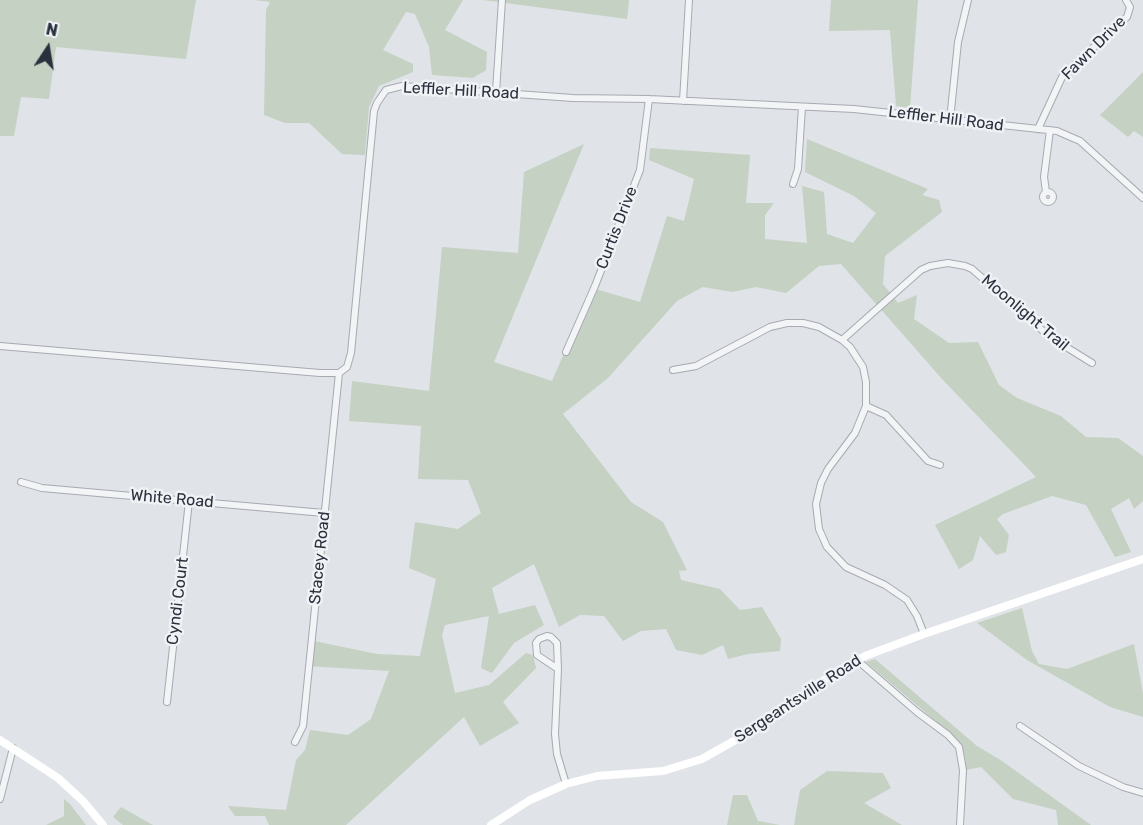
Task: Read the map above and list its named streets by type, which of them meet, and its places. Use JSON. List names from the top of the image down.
{
  "streets": {
    "main road": ["Sergeantsville Road"],
    "street": [
      "Fawn Drive",
      "Leffler Hill Road",
      "Curtis Drive",
      "Moonlight Trail",
      "White Road",
      "Stacey Road",
      "Cyndi Court"
    ]
  },
  "crossings": [
    ["Fawn Drive", "Leffler Hill Road"],
    ["Leffler Hill Road", "Curtis Drive"],
    ["Leffler Hill Road", "Stacey Road"],
    ["White Road", "Stacey Road"],
    ["White Road", "Cyndi Court"]
  ],
  "north": "top"
}
